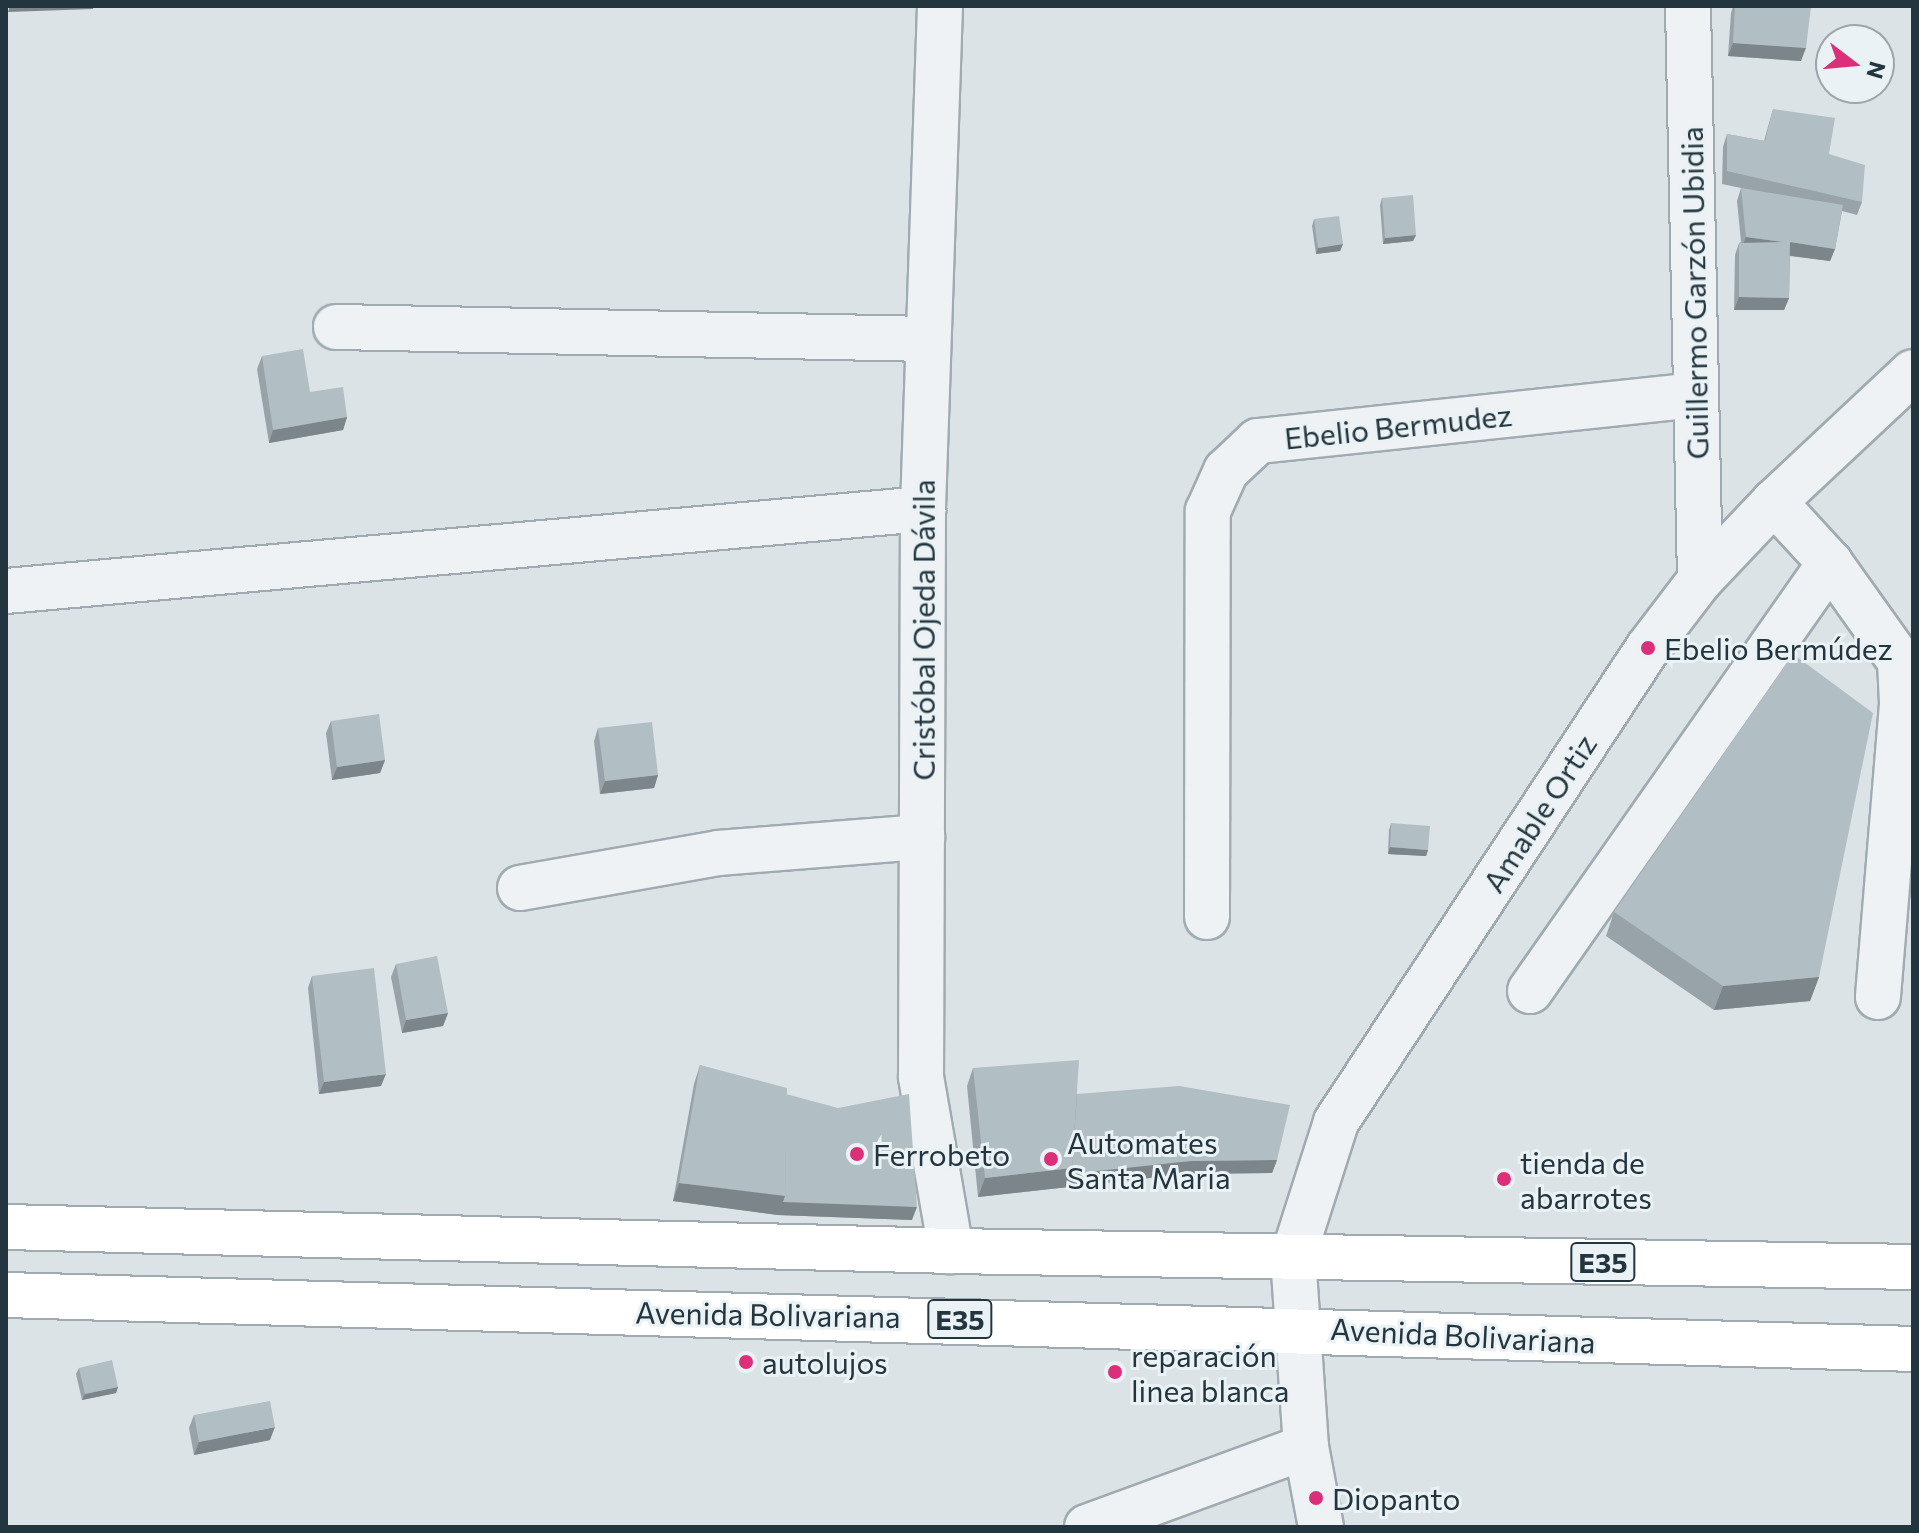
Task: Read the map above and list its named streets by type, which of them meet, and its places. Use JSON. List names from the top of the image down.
{
  "streets": {
    "highway": ["E35", "Avenida Bolivariana"],
    "street": [
      "Guillermo Garzón Ubidia",
      "Ebelio Bermudez",
      "Cristóbal Ojeda Dávila",
      "Amable Ortiz"
    ]
  },
  "crossings": [
    ["Guillermo Garzón Ubidia", "Ebelio Bermudez"],
    ["Guillermo Garzón Ubidia", "Amable Ortiz"],
    ["Cristóbal Ojeda Dávila", "E35"],
    ["Amable Ortiz", "E35"],
    ["Amable Ortiz", "Avenida Bolivariana"]
  ],
  "places": [
    "Ebelio Bermúdez",
    "Ferrobeto",
    "Automates Santa Maria",
    "tienda de abarrotes",
    "autolujos",
    "reparación linea blanca",
    "Diopanto"
  ],
  "north": "right"
}
